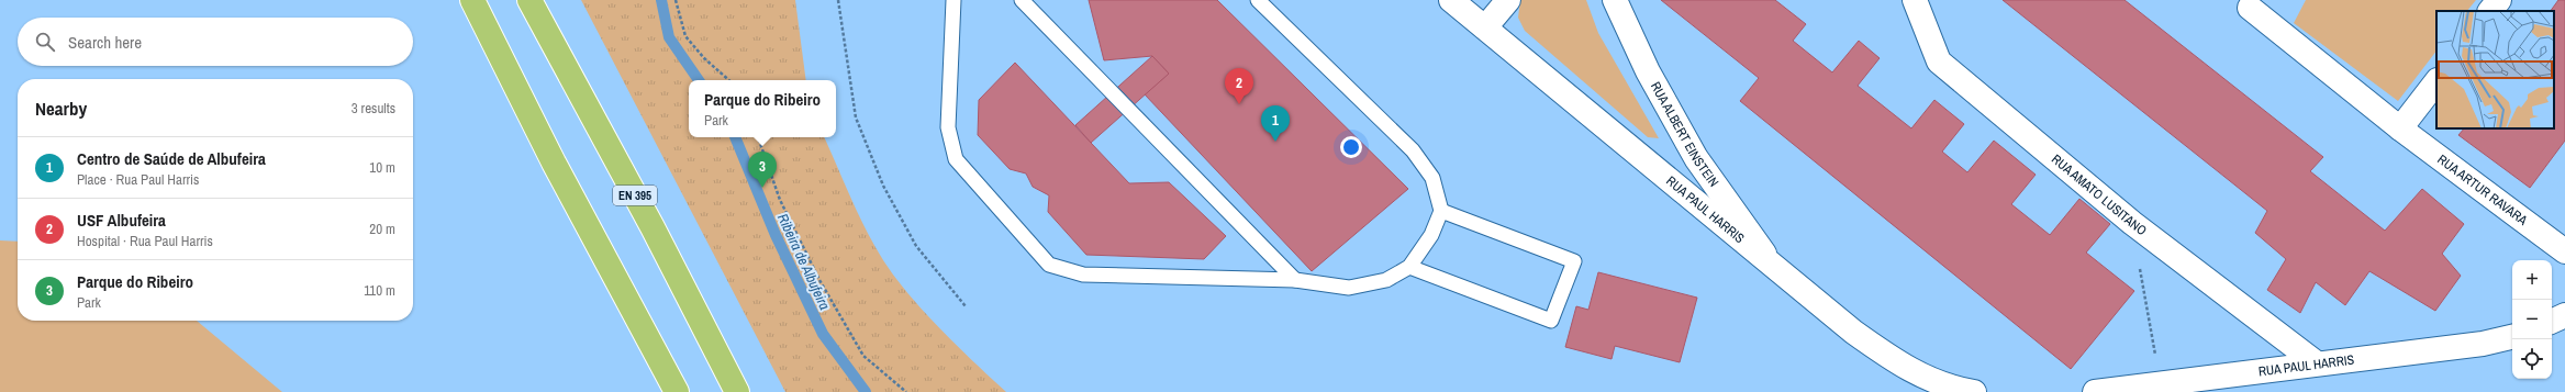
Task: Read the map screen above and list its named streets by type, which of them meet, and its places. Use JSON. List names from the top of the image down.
{
  "streets": {
    "main road": ["EN 395"],
    "street": [
      "RUA ALBERT EINSTEIN",
      "RUA ARTUR RAVARA",
      "RUA AMATO LUSITANO",
      "RUA PAUL HARRIS"
    ]
  },
  "crossings": [
    ["RUA ALBERT EINSTEIN", "RUA PAUL HARRIS"],
    ["RUA AMATO LUSITANO", "RUA PAUL HARRIS"]
  ],
  "water": ["Ribeira de Albufeira"],
  "page": {
    "search": "Search here",
    "pins": ["2", "1", "3"],
    "heading": ["Nearby", "3 results"],
    "popup": ["Parque do Ribeiro", "Park"],
    "list": [
      {
        "mark": "1",
        "name": "Centro de Saúde de Albufeira",
        "note": "Place · Rua Paul Harris",
        "value": "10 m"
      },
      {
        "mark": "2",
        "name": "USF Albufeira",
        "note": "Hospital · Rua Paul Harris",
        "value": "20 m"
      },
      {
        "mark": "3",
        "name": "Parque do Ribeiro",
        "note": "Park",
        "value": "110 m"
      }
    ],
    "map_buttons": ["+", "−"]
  }
}
